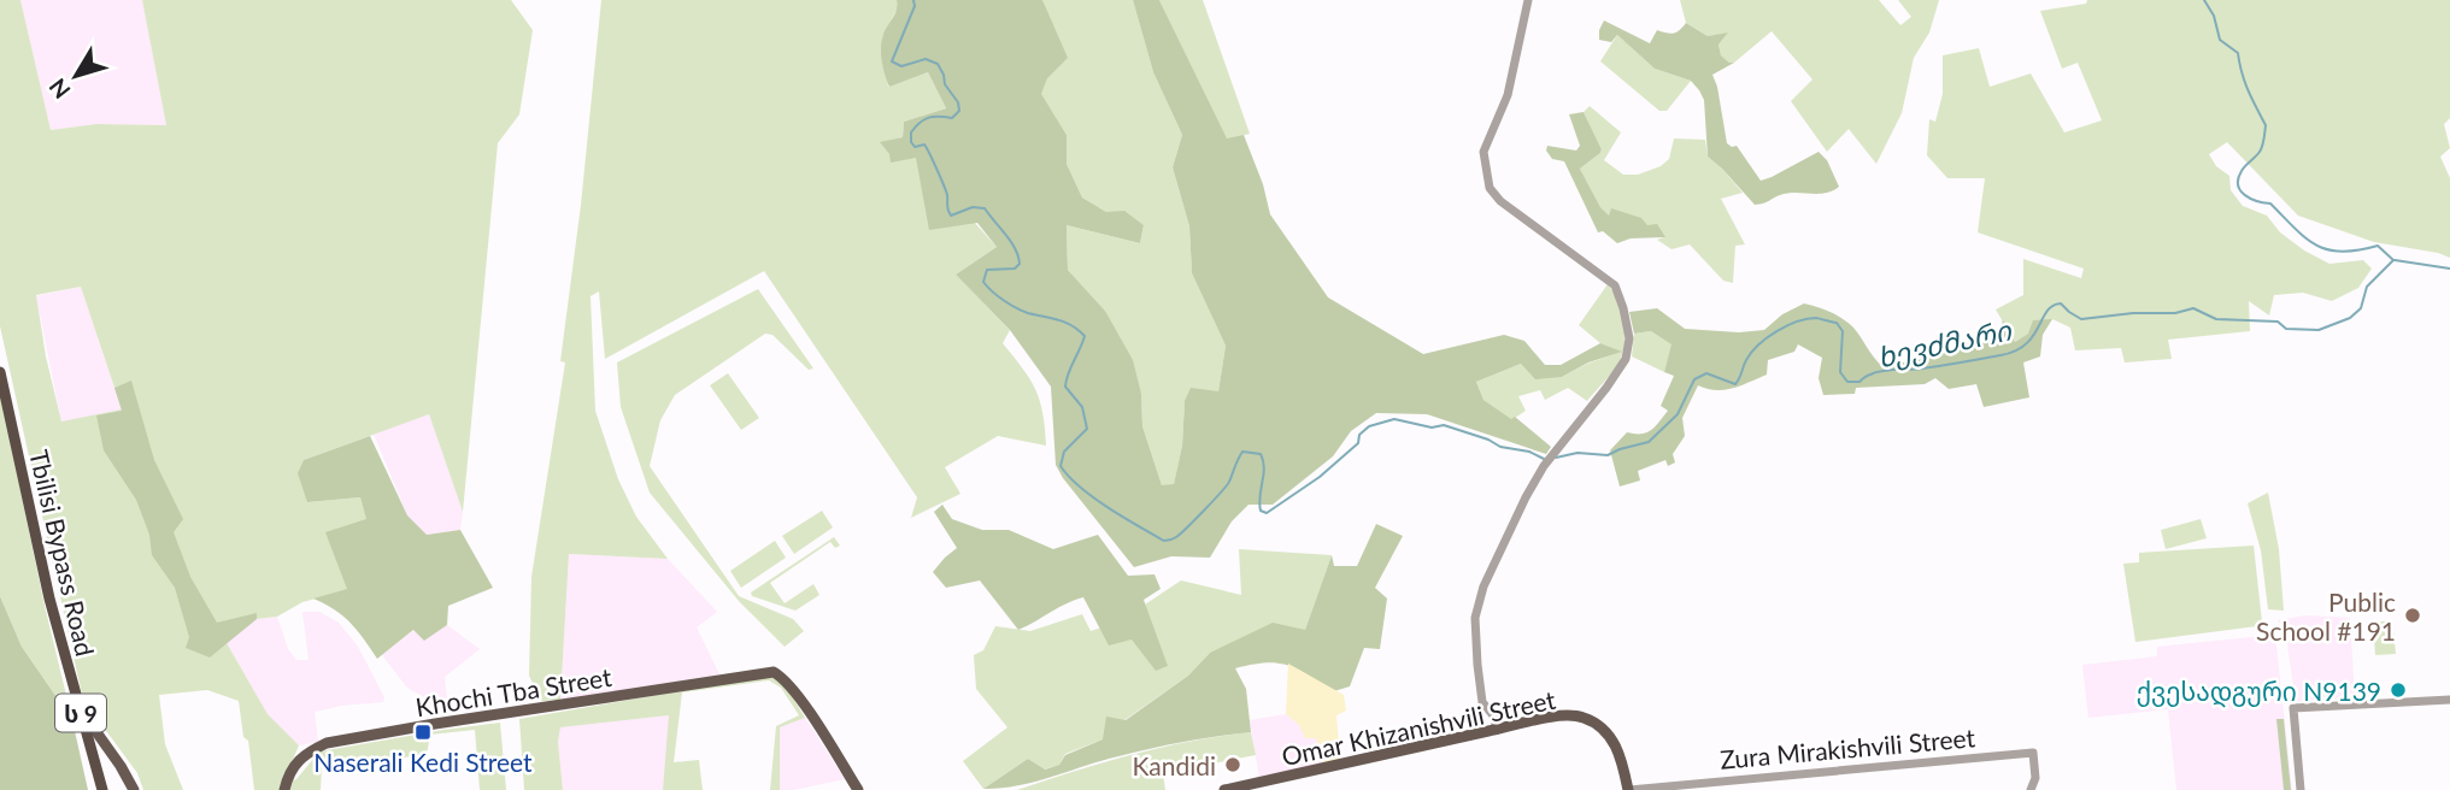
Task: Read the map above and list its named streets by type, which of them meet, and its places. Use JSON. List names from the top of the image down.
{
  "streets": {
    "highway": ["Tbilisi Bypass Road", "ს 9"],
    "main road": ["Khochi Tba Street", "Omar Khizanishvili Street"],
    "street": ["Zura Mirakishvili Street"]
  },
  "crossings": [
    ["Omar Khizanishvili Street", "Zura Mirakishvili Street"]
  ],
  "water": ["ხევძმარი"],
  "places": {
    "other": ["Public School #191", "ქვესადგური N9139", "Kandidi"],
    "transit": ["Naserali Kedi Street"]
  },
  "north": "bottom left"
}
